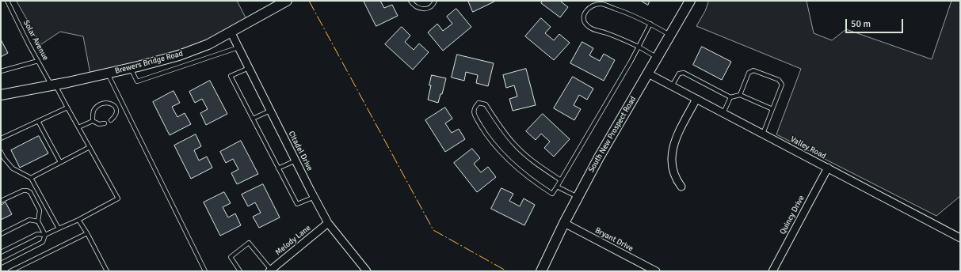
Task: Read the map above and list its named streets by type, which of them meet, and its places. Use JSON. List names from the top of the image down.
{
  "streets": {
    "main road": ["Brewers Bridge Road", "South New Prospect Road"],
    "street": [
      "Valley Road",
      "Citadel Drive",
      "Quincy Drive",
      "Bryant Drive",
      "Melody Lane"
    ],
    "lane": ["Solar Avenue"]
  },
  "crossings": [
    ["Solar Avenue", "Brewers Bridge Road"],
    ["Brewers Bridge Road", "Citadel Drive"],
    ["South New Prospect Road", "Valley Road"],
    ["South New Prospect Road", "Bryant Drive"],
    ["Valley Road", "Quincy Drive"],
    ["Citadel Drive", "Melody Lane"]
  ],
  "scale_bar": "50 m"
}
